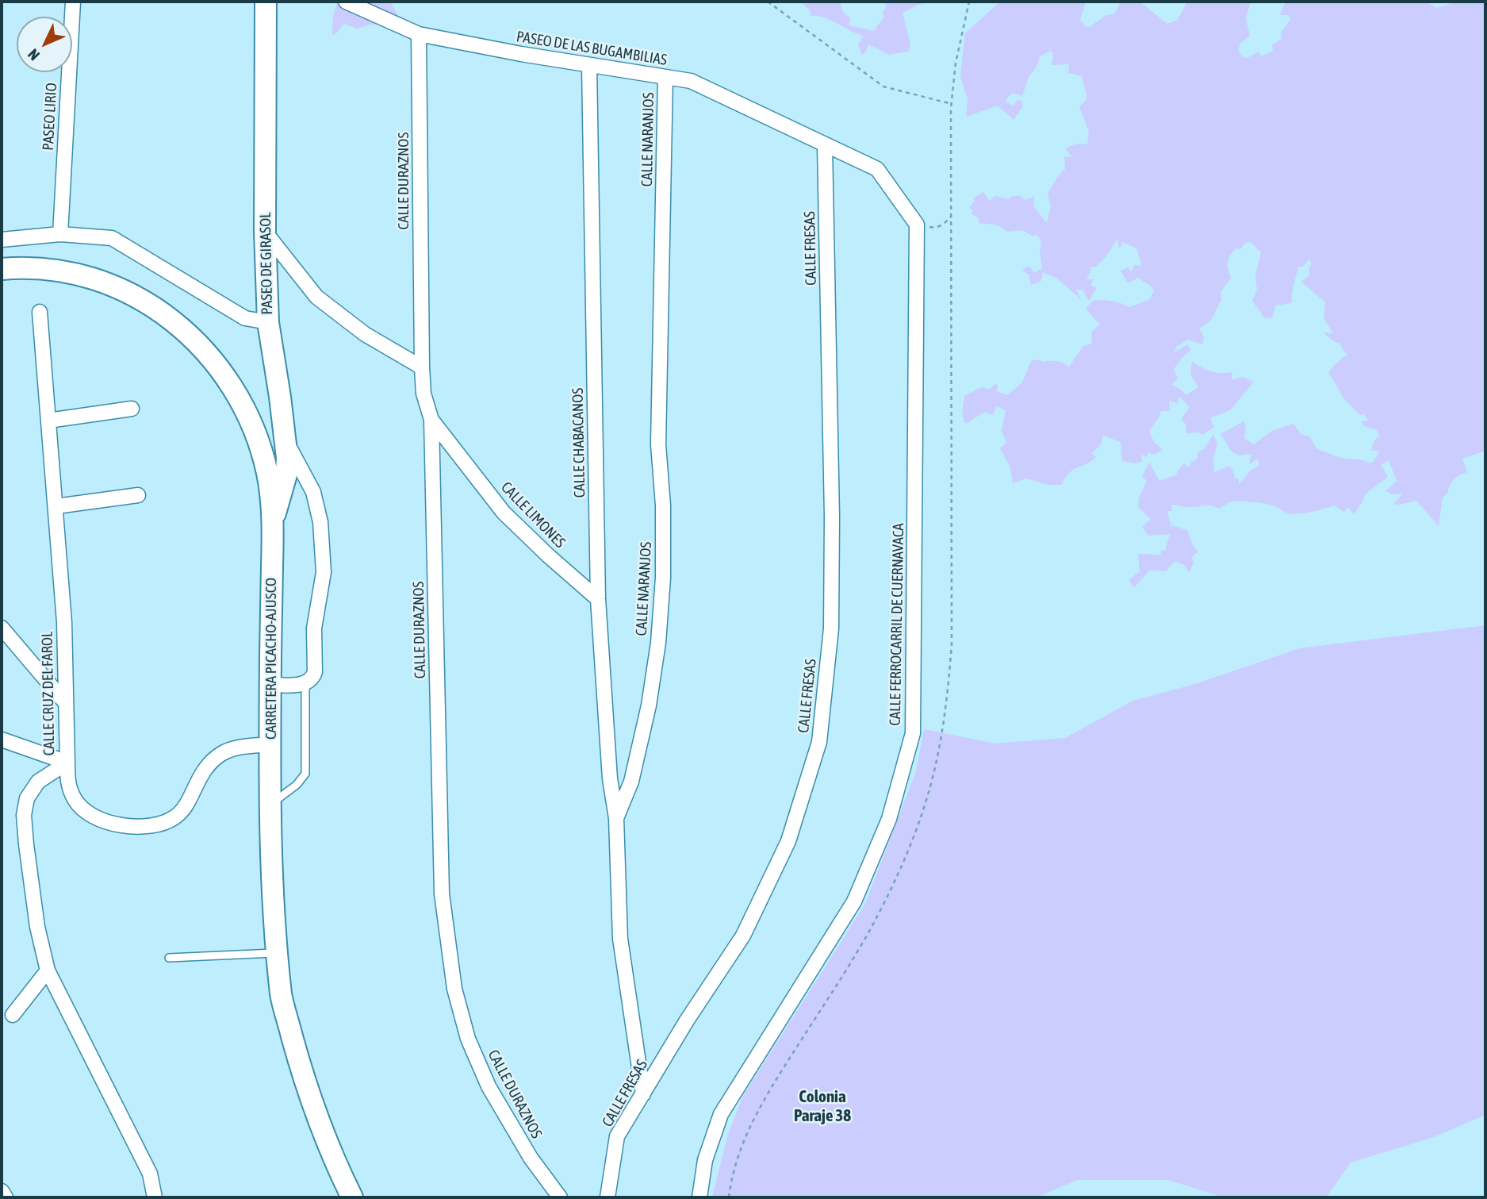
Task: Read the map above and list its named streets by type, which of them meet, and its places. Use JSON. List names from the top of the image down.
{
  "streets": {
    "main road": ["PASEO DE GIRASOL", "CARRETERA PICACHO-AJUSCO"],
    "street": [
      "PASEO DE LAS BUGAMBILIAS",
      "PASEO LIRIO",
      "CALLE NARANJOS",
      "CALLE DURAZNOS",
      "CALLE FRESAS",
      "CALLE CHABACANOS",
      "CALLE LIMONES",
      "CALLE FERROCARRIL DE CUERNAVACA",
      "CALLE CRUZ DEL FAROL"
    ]
  },
  "crossings": [
    ["PASEO DE LAS BUGAMBILIAS", "CALLE NARANJOS"],
    ["PASEO DE LAS BUGAMBILIAS", "CALLE DURAZNOS"],
    ["PASEO DE LAS BUGAMBILIAS", "CALLE FRESAS"],
    ["PASEO DE LAS BUGAMBILIAS", "CALLE CHABACANOS"],
    ["CALLE NARANJOS", "CALLE FRESAS"],
    ["CALLE NARANJOS", "CALLE CHABACANOS"],
    ["CALLE DURAZNOS", "CALLE LIMONES"],
    ["PASEO DE GIRASOL", "CARRETERA PICACHO-AJUSCO"],
    ["CALLE CHABACANOS", "CALLE LIMONES"]
  ],
  "districts": ["Colonia Paraje 38"],
  "north": "bottom left"
}
